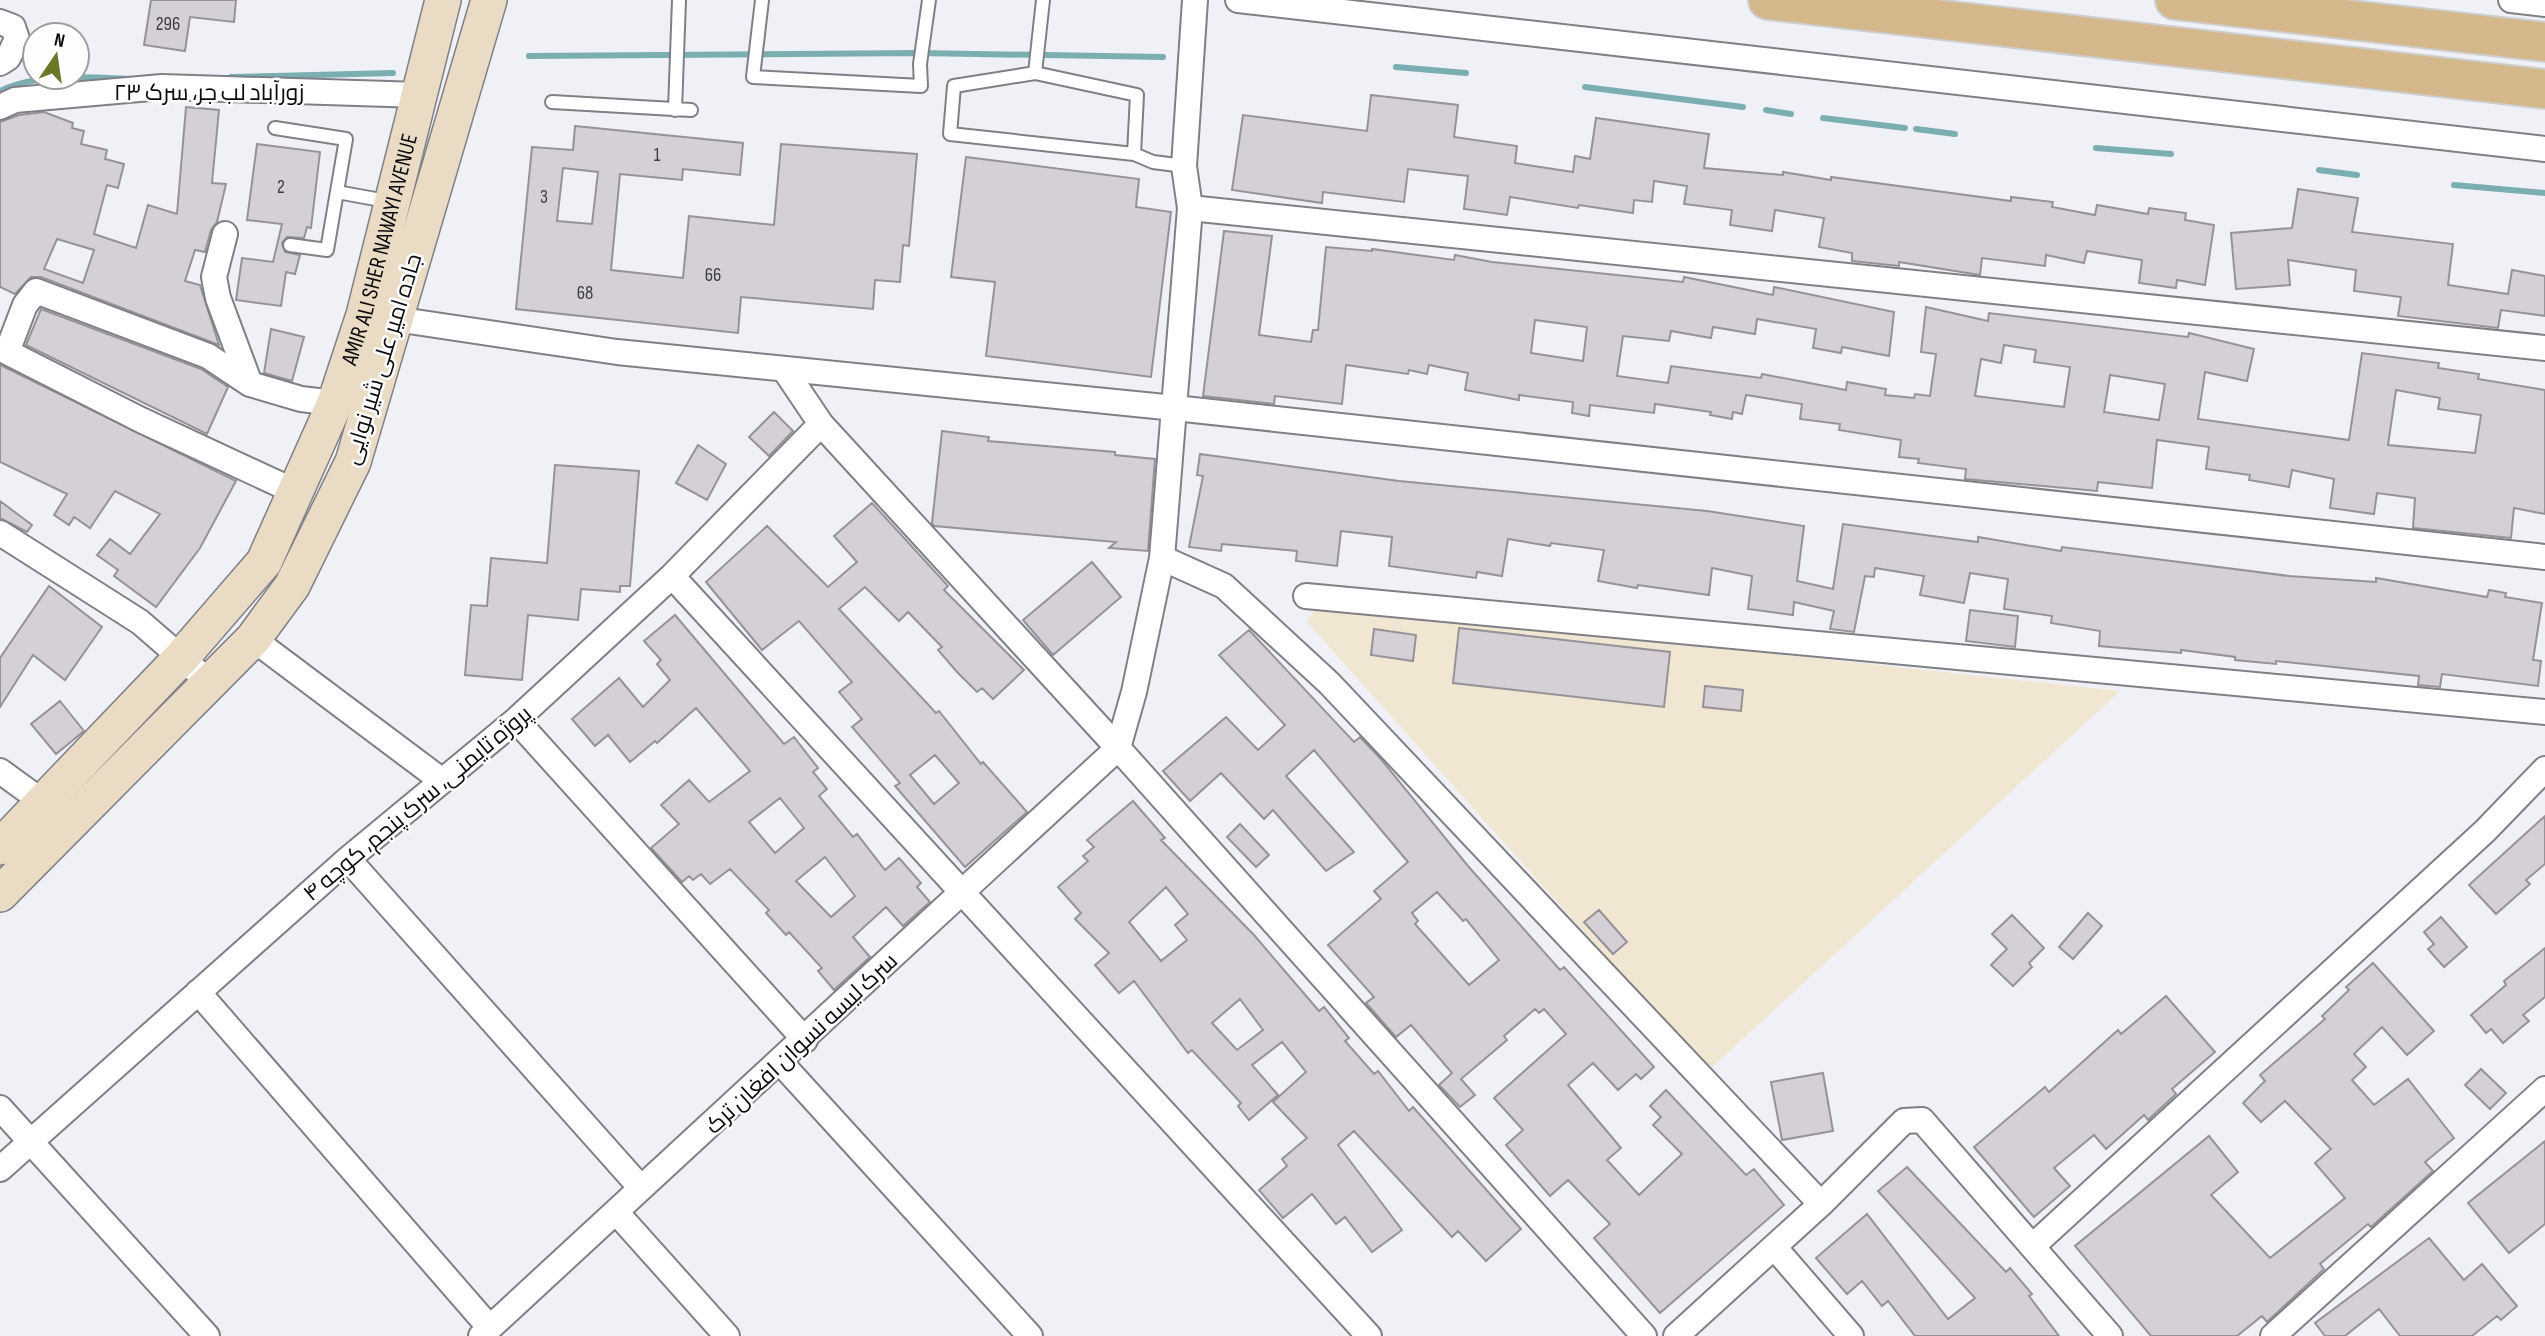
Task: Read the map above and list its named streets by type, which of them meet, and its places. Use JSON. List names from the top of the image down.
{
  "streets": {
    "main road": ["AMIR ALI SHER NAWAYI AVENUE", "جاده امیر علی شیر نوایی"],
    "street": ["زورآباد لب جر، سرک ۲۳", "پروژه تایمنی، سرک پنجم، کوچه ۴", "سرک لیسه نسوان افغان‌ ترک"]
  },
  "crossings": [
    ["زورآباد لب جر، سرک ۲۳", "AMIR ALI SHER NAWAYI AVENUE"]
  ],
  "house_numbers": [
    "296",
    "1",
    "2",
    "3",
    "66",
    "68"
  ],
  "north": "top"
}
